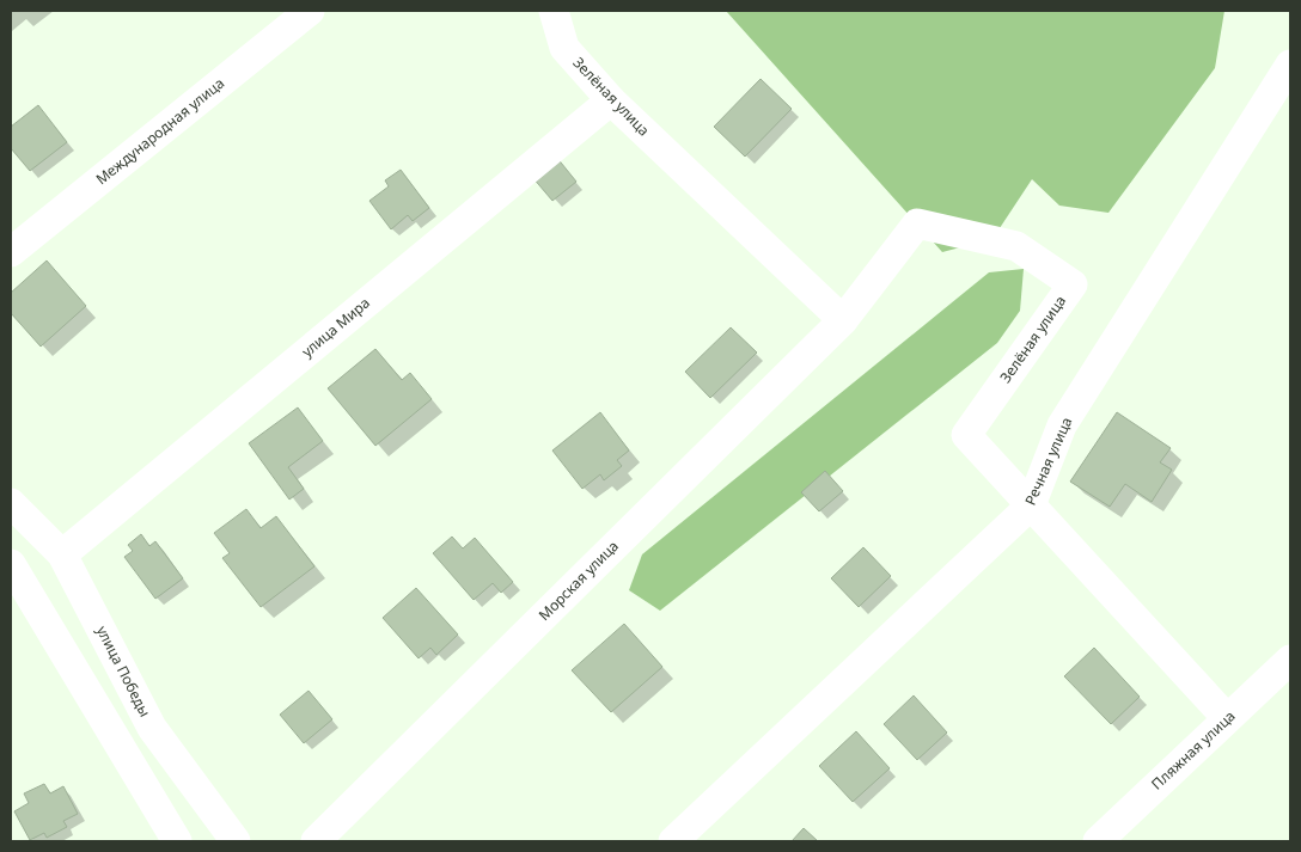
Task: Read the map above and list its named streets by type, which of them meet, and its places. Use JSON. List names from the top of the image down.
{
  "streets": {
    "street": [
      "Зелёная улица",
      "Международная улица",
      "улица Мира",
      "Речная улица",
      "Морская улица",
      "улица Победы",
      "Пляжная улица"
    ]
  },
  "crossings": [
    ["Зелёная улица", "улица Мира"],
    ["Зелёная улица", "Речная улица"],
    ["Зелёная улица", "Морская улица"],
    ["Зелёная улица", "Пляжная улица"],
    ["улица Мира", "улица Победы"]
  ]
}
